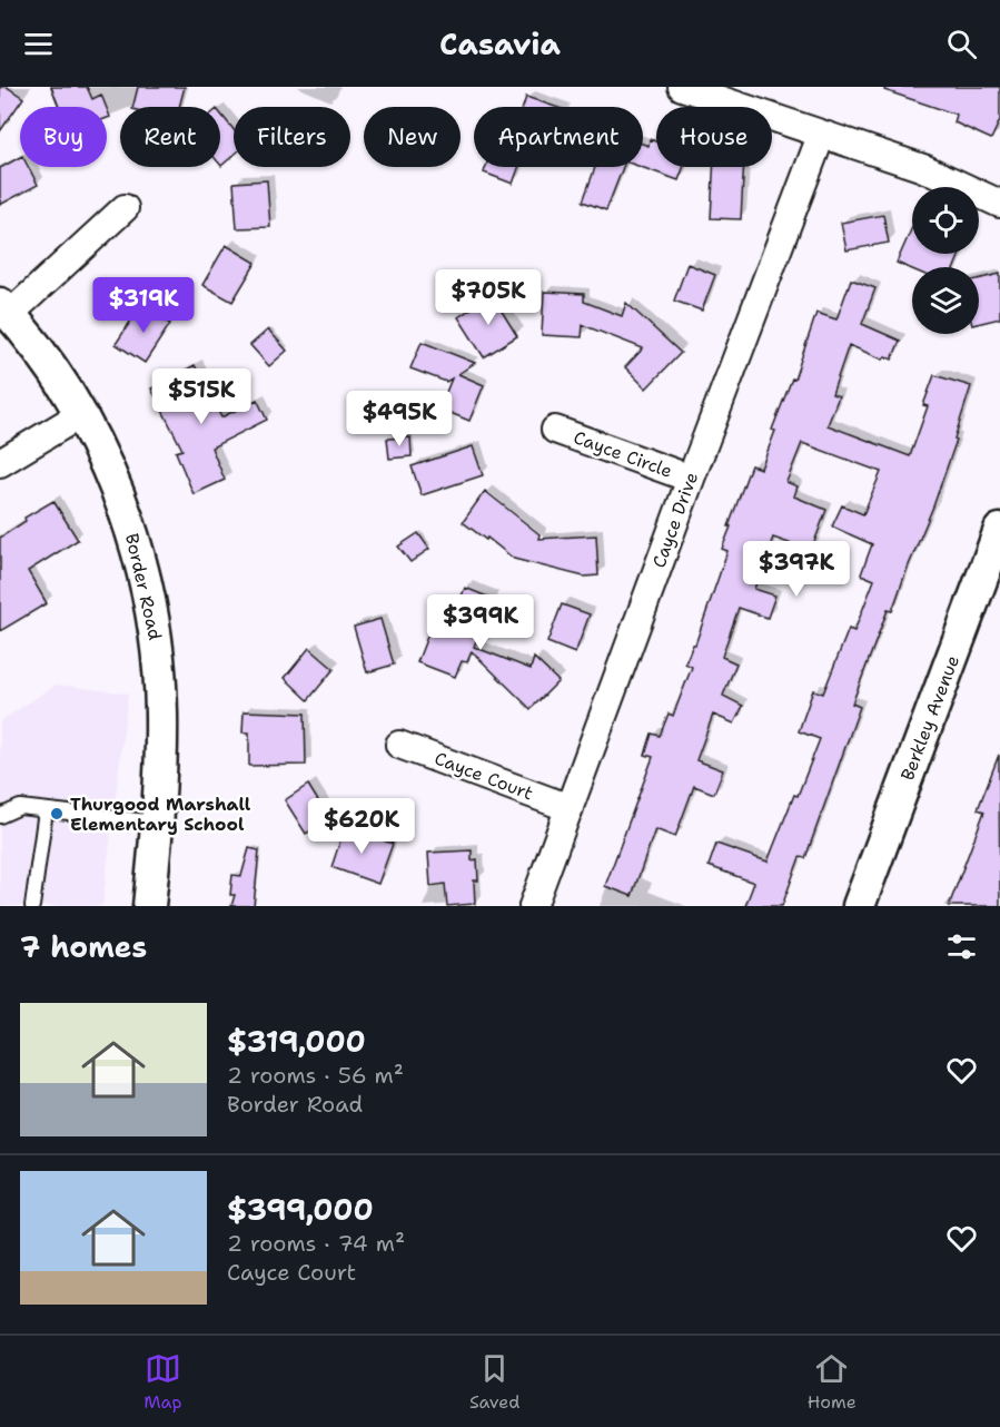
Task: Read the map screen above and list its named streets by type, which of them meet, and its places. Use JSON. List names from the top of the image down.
{
  "streets": {
    "street": [
      "Cayce Circle",
      "Cayce Drive",
      "Border Road",
      "Berkley Avenue",
      "Cayce Court"
    ]
  },
  "crossings": [
    ["Cayce Circle", "Cayce Drive"],
    ["Cayce Drive", "Cayce Court"]
  ],
  "places": ["Thurgood Marshall Elementary School"],
  "page": {
    "header": "Casavia",
    "chip": [
      "Buy",
      "Rent",
      "Filters",
      "New",
      "Apartment",
      "House"
    ],
    "price": [
      "$705K",
      "$319K",
      "$515K",
      "$495K",
      "$397K",
      "$399K",
      "$620K"
    ],
    "heading": "7 homes",
    "list": [
      {
        "name": "$319,000",
        "note": "2 rooms · 56 m² · Border Road"
      },
      {
        "name": "$399,000",
        "note": "2 rooms · 74 m² · Cayce Court"
      }
    ],
    "tabs": ["Map", "Saved", "Home"]
  }
}
